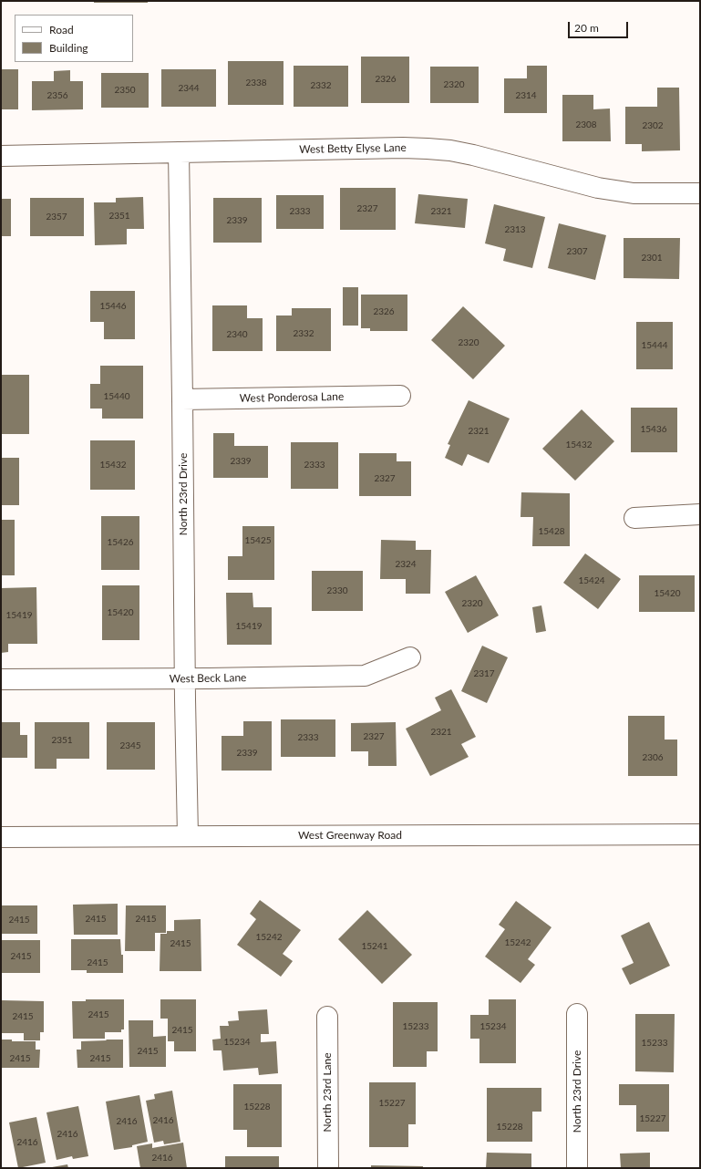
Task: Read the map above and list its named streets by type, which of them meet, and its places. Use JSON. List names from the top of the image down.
{
  "streets": {
    "street": [
      "West Betty Elyse Lane",
      "West Ponderosa Lane",
      "North 23rd Drive",
      "West Beck Lane",
      "West Greenway Road",
      "North 23rd Lane"
    ]
  },
  "crossings": [
    ["West Betty Elyse Lane", "North 23rd Drive"],
    ["West Ponderosa Lane", "North 23rd Drive"],
    ["North 23rd Drive", "West Beck Lane"],
    ["North 23rd Drive", "West Greenway Road"]
  ],
  "house_numbers": [
    "2326",
    "2338",
    "2320",
    "2332",
    "2344",
    "2350",
    "2356",
    "2314",
    "2308",
    "2302",
    "2327",
    "2333",
    "2321",
    "2351",
    "2357",
    "2339",
    "2313",
    "2307",
    "2301",
    "15446",
    "2326",
    "2332",
    "2340",
    "2320",
    "15444",
    "15440",
    "15436",
    "2321",
    "15432",
    "2339",
    "15432",
    "2333",
    "2327",
    "15428",
    "15425",
    "15426",
    "2324",
    "15424",
    "2330",
    "15420",
    "2320",
    "15420",
    "15419",
    "15419",
    "2317",
    "2321",
    "2327",
    "2333",
    "2351",
    "2345",
    "2339",
    "2306",
    "2415",
    "2415",
    "2415",
    "15242",
    "15242",
    "2415",
    "15241",
    "2415",
    "2415",
    "2415",
    "2415",
    "15233",
    "15234",
    "2415",
    "15234",
    "15233",
    "2415",
    "2415",
    "2415",
    "15227",
    "15228",
    "15227",
    "2416",
    "2416",
    "15228",
    "2416",
    "2416",
    "2416"
  ],
  "legend": ["Road", "Building"],
  "scale_bar": "20 m"
}
